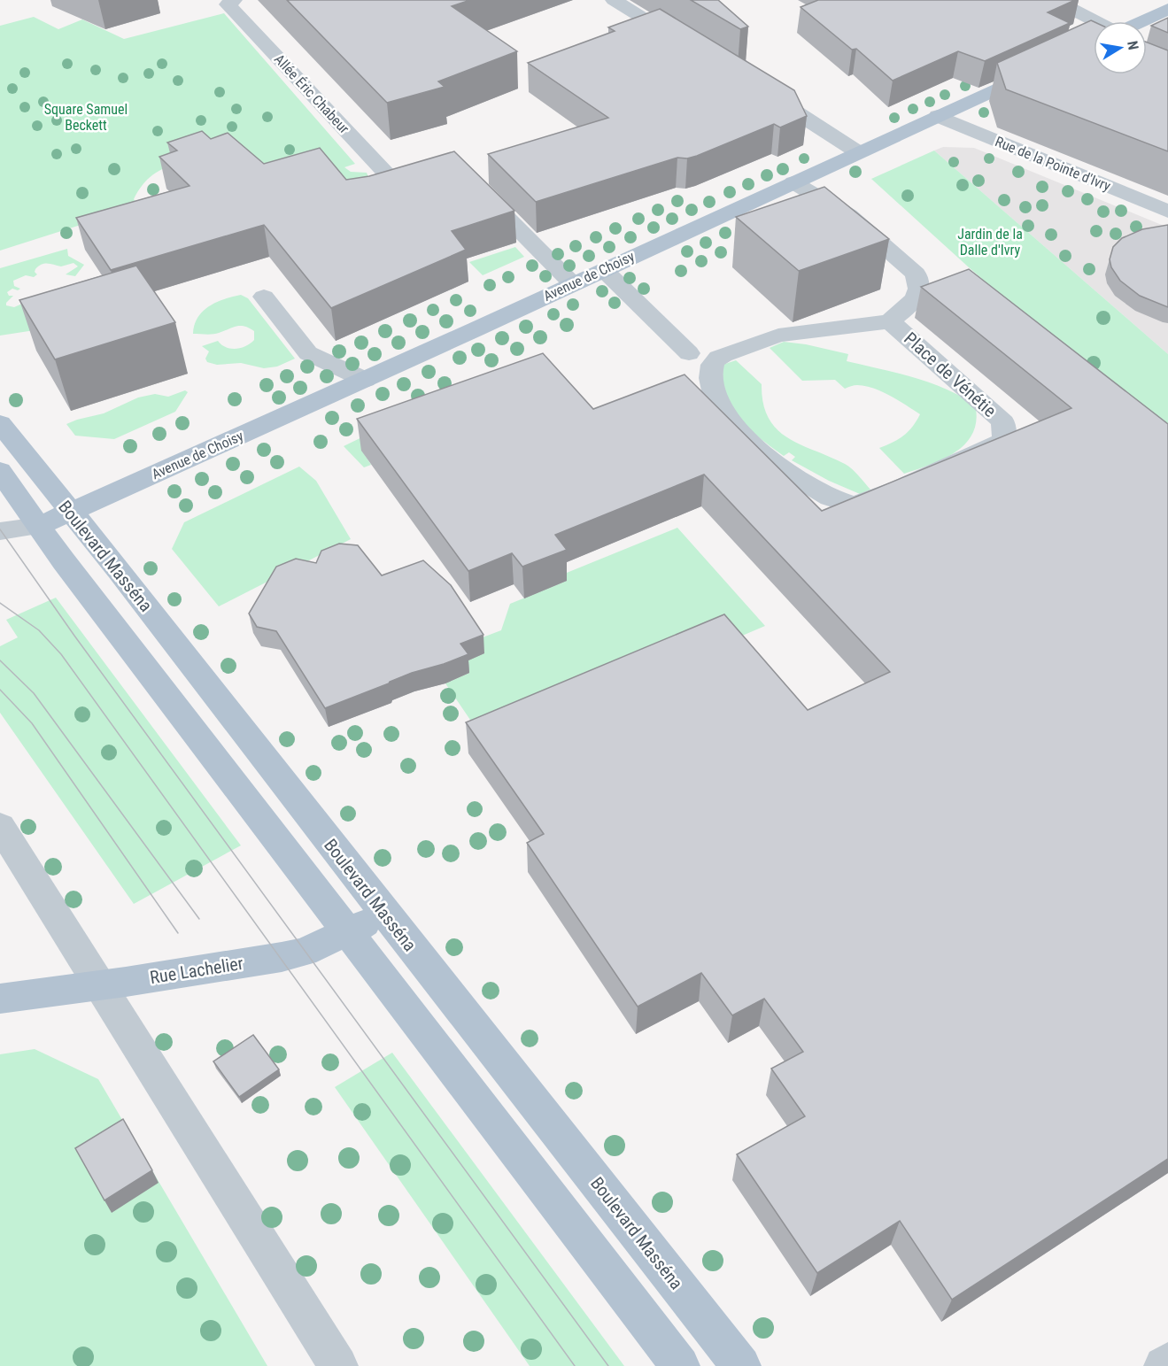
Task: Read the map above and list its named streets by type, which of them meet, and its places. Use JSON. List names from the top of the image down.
{
  "streets": {
    "main road": ["Avenue de Choisy", "Boulevard Masséna", "Rue Lachelier"],
    "street": ["Allée Éric Chabeur", "Rue de la Pointe d'Ivry", "Place de Vénétie"]
  },
  "crossings": [
    ["Rue de la Pointe d'Ivry", "Avenue de Choisy"],
    ["Avenue de Choisy", "Place de Vénétie"],
    ["Avenue de Choisy", "Boulevard Masséna"],
    ["Boulevard Masséna", "Rue Lachelier"]
  ],
  "parks": ["Square Samuel Beckett", "Jardin de la Dalle d'Ivry"],
  "north": "right"
}
